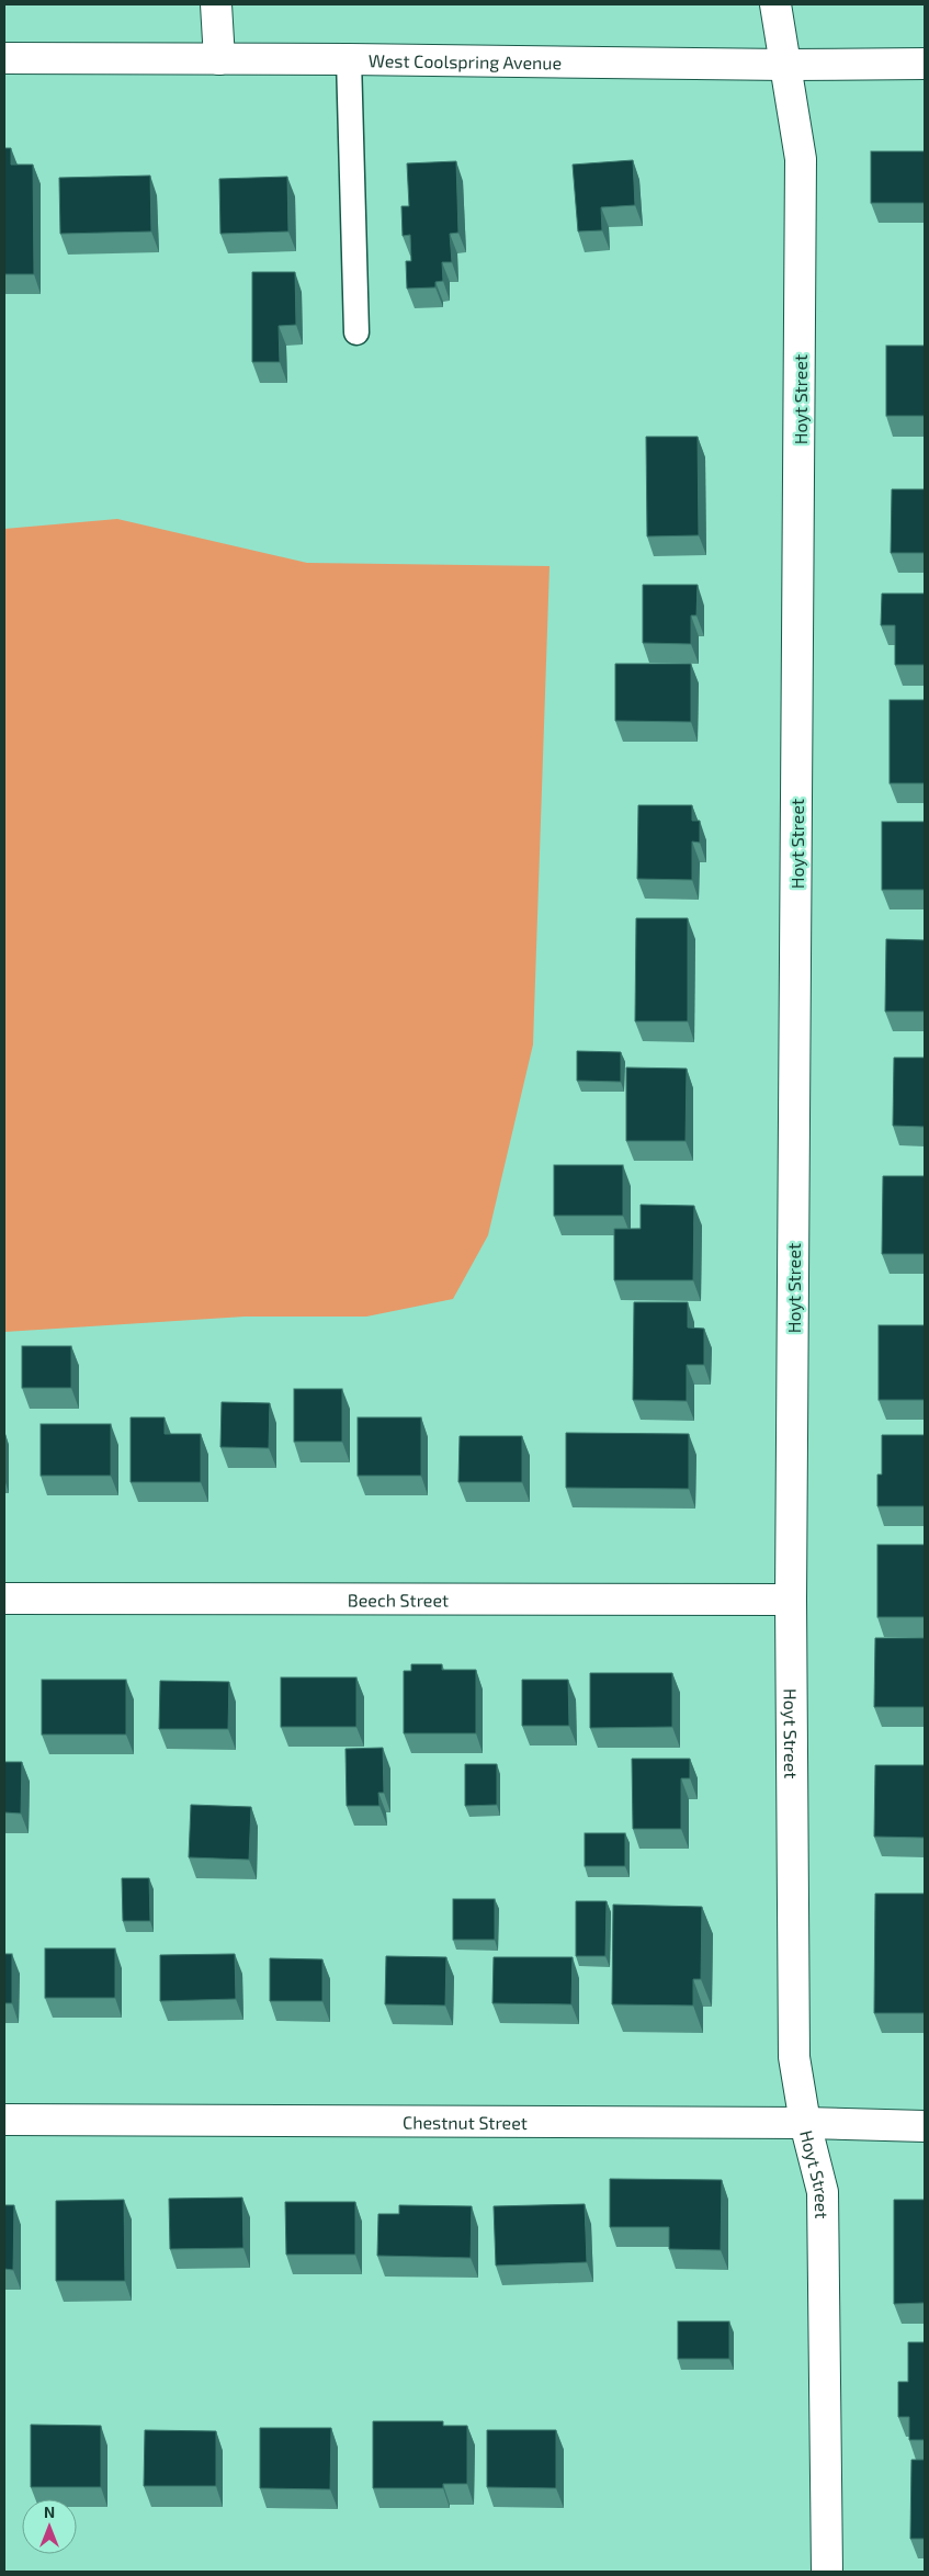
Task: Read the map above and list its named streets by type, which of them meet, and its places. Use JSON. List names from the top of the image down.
{
  "streets": {
    "street": [
      "West Coolspring Avenue",
      "Hoyt Street",
      "Beech Street",
      "Chestnut Street"
    ]
  },
  "crossings": [
    ["West Coolspring Avenue", "Hoyt Street"],
    ["Hoyt Street", "Beech Street"],
    ["Hoyt Street", "Chestnut Street"]
  ],
  "north": "top"
}
